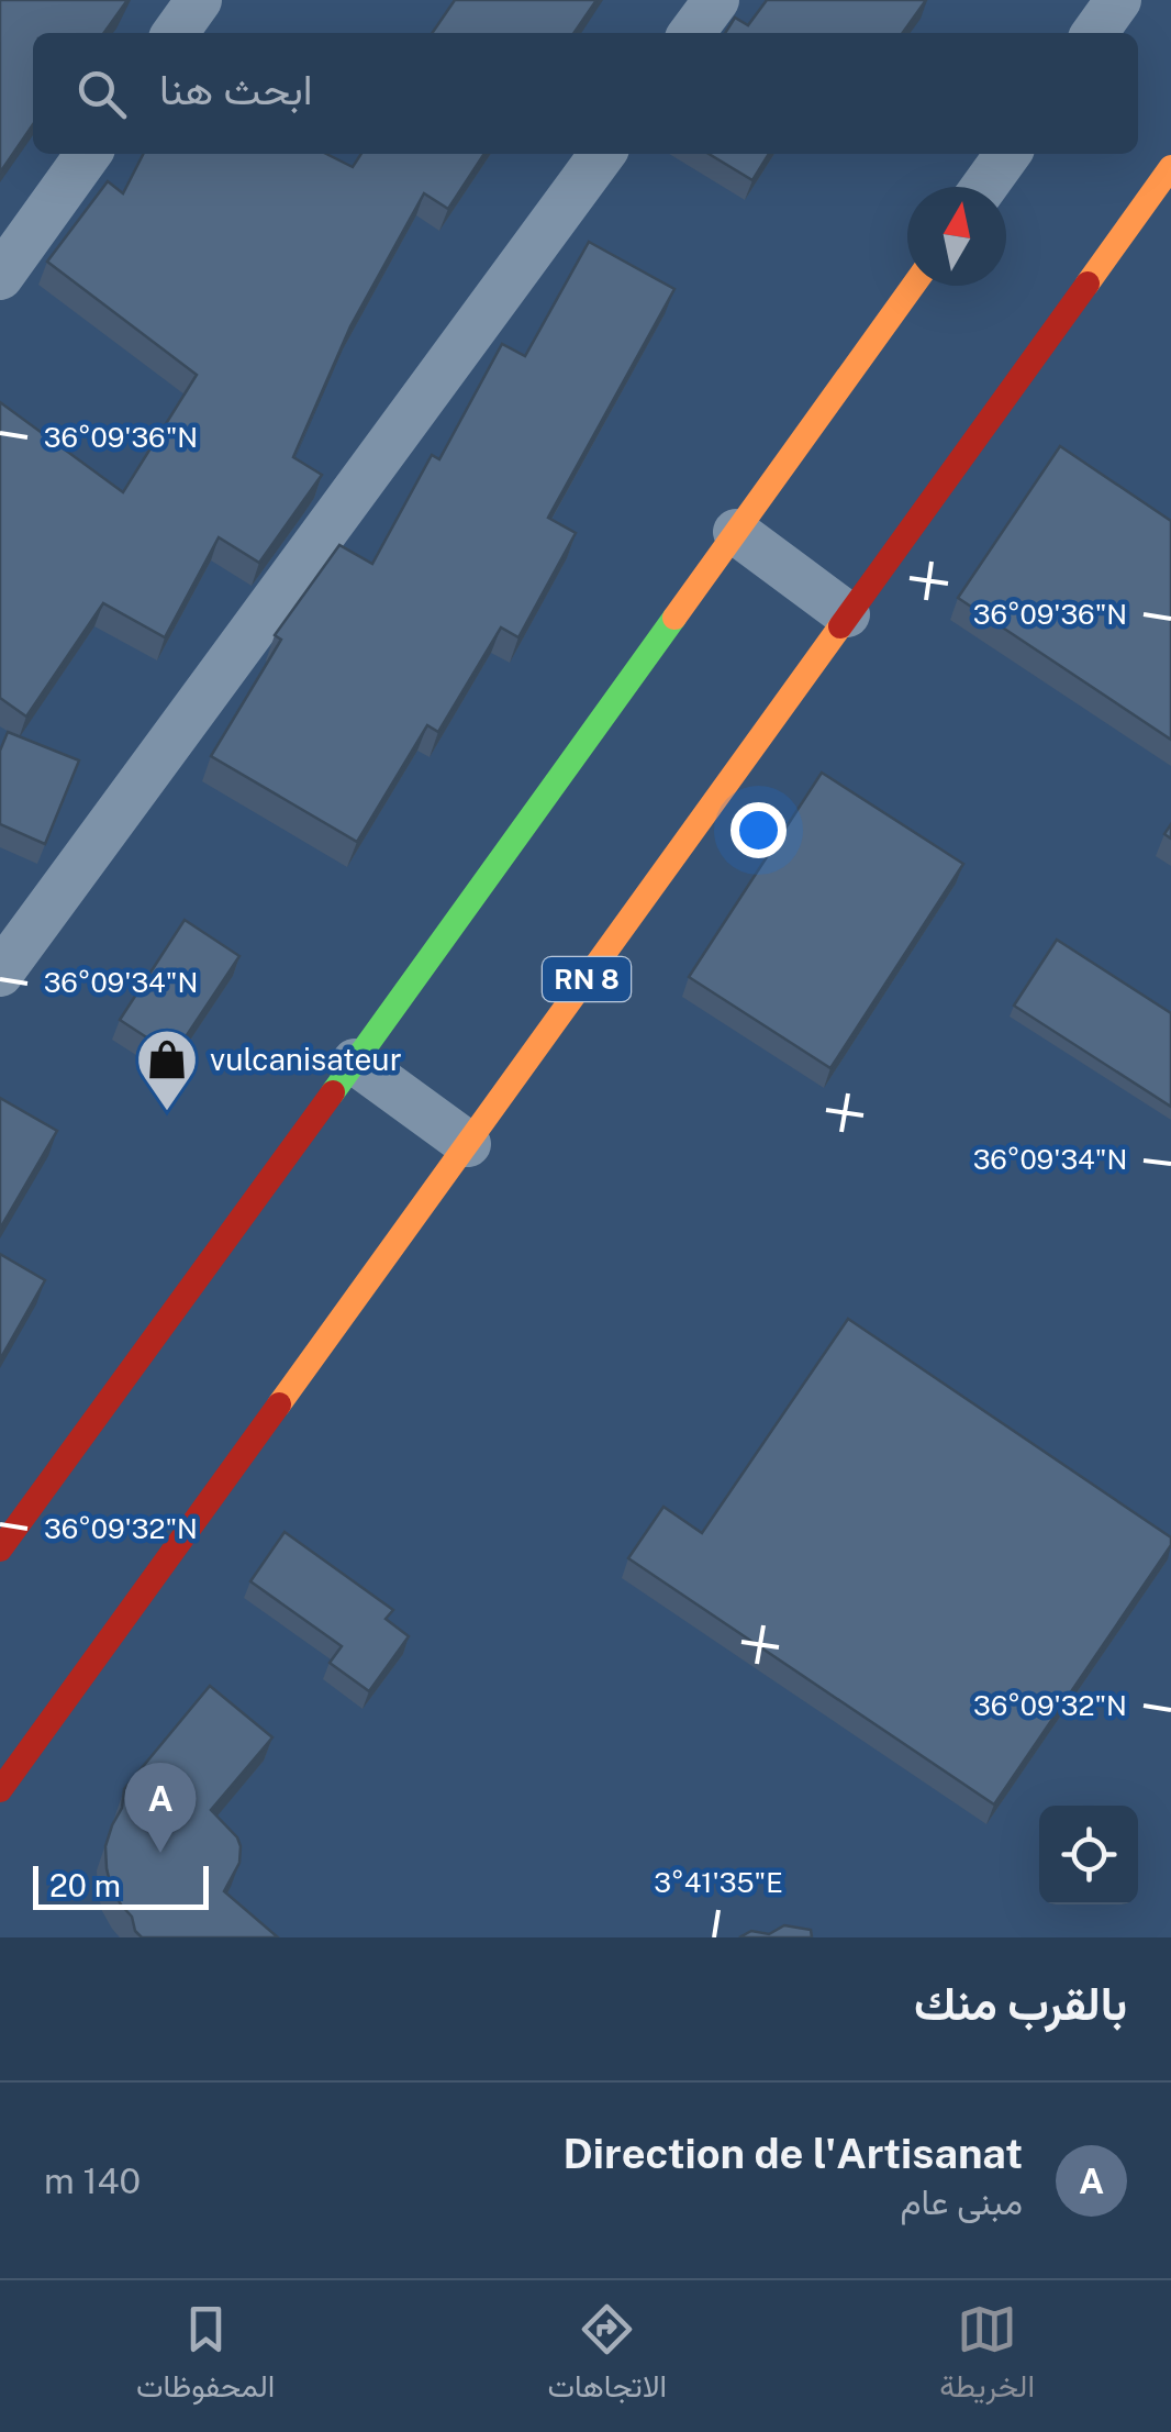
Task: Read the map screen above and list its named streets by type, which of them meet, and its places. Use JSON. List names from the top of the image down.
{
  "streets": {
    "main road": ["RN 8"]
  },
  "places": {
    "shop": ["vulcanisateur"]
  },
  "scale_bar": "20 m",
  "north": "top",
  "page": {
    "search": "ابحث هنا",
    "pins": "A",
    "scale": "20 m",
    "heading": "بالقرب منك",
    "list": [
      {
        "mark": "A",
        "name": "Direction de l'Artisanat",
        "note": "مبنى عام",
        "value": "140 m"
      }
    ],
    "nav": ["الخريطة", "الاتجاهات", "المحفوظات"]
  },
  "coordinates": [
    "36°09'36\"N",
    "36°09'34\"N",
    "36°09'32\"N",
    "3°41'35\"E"
  ]
}
